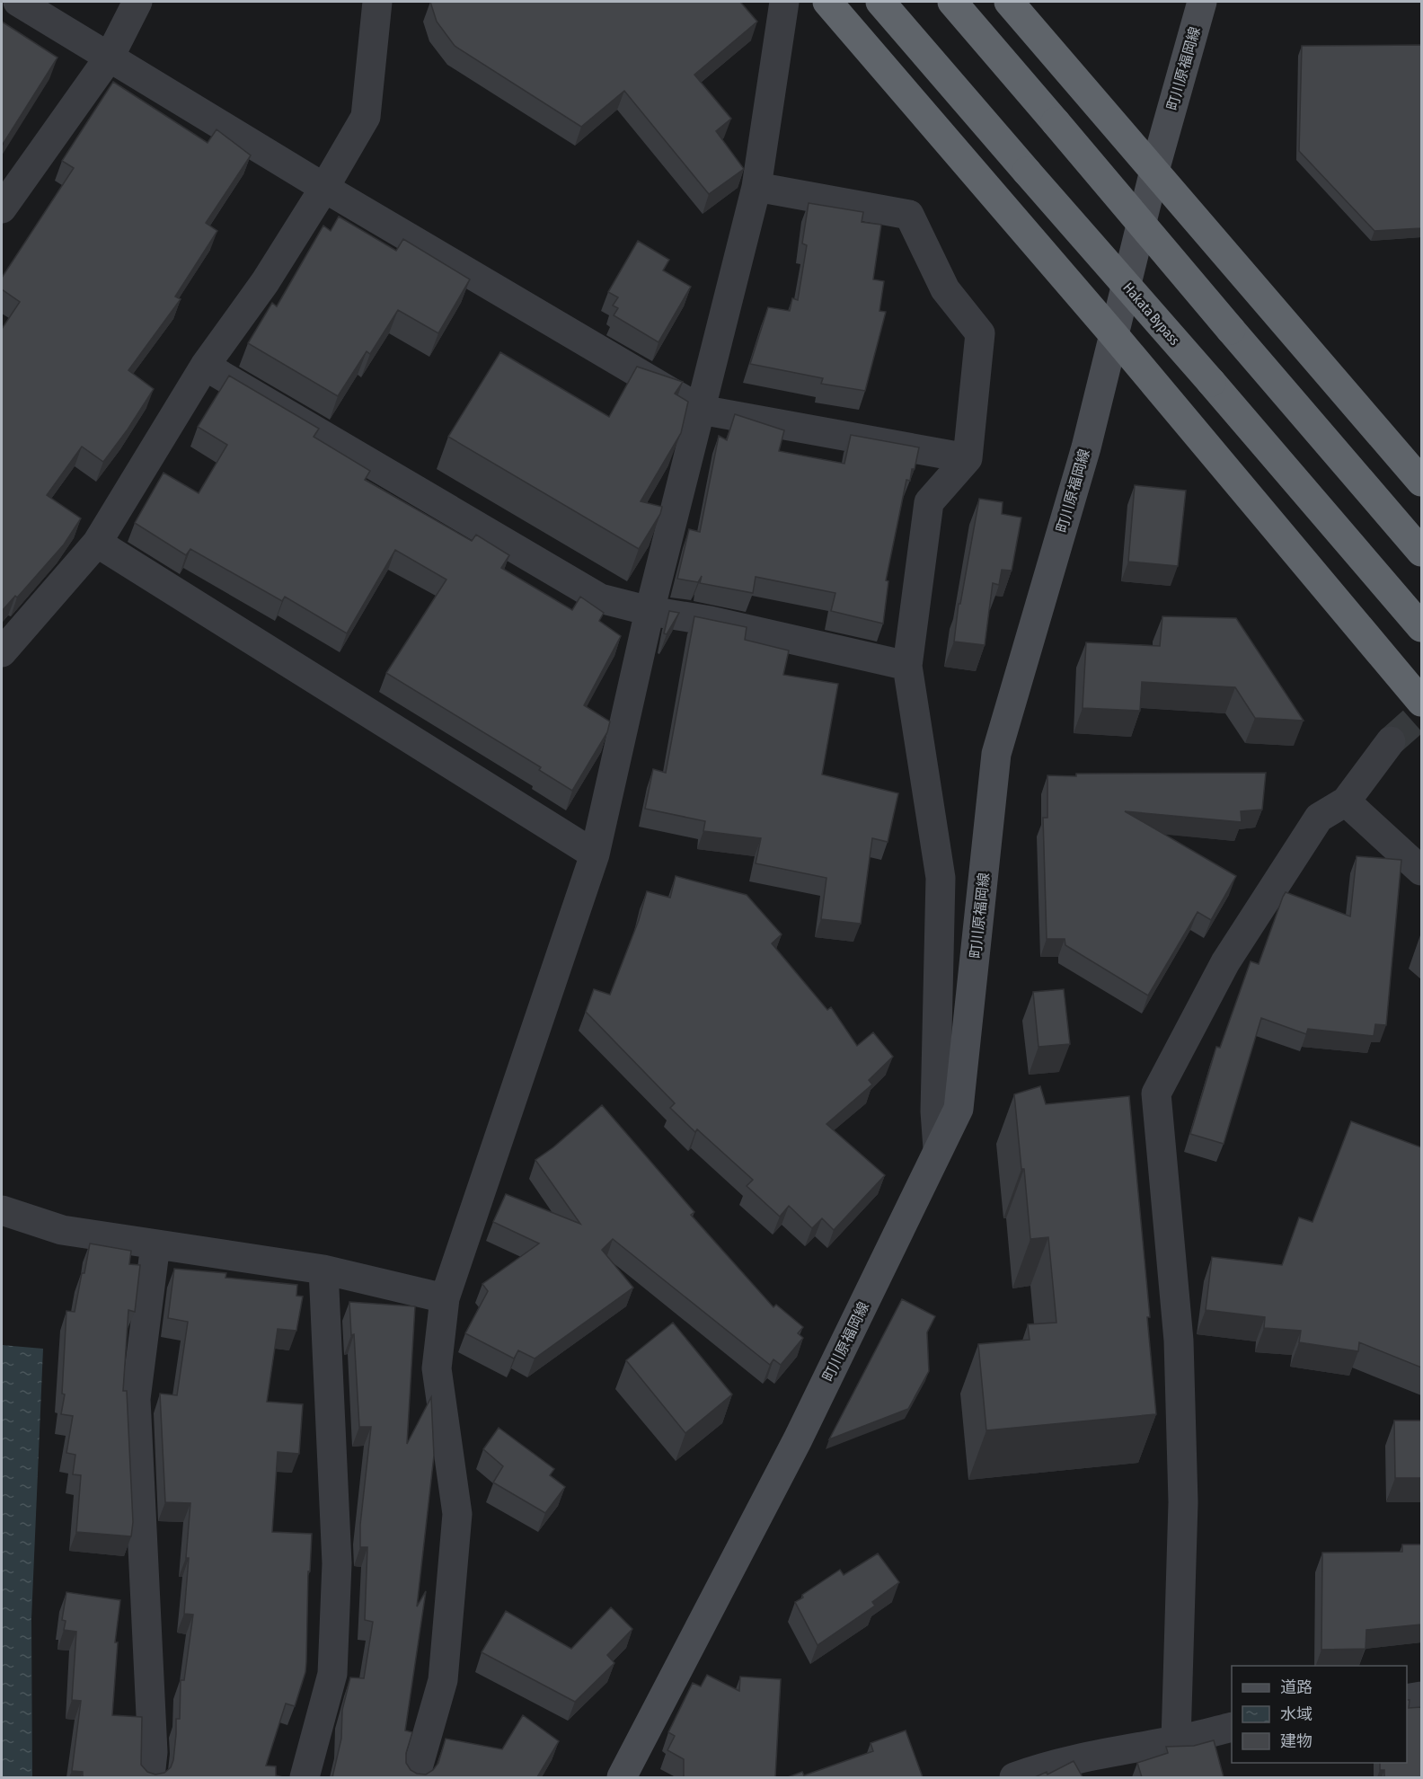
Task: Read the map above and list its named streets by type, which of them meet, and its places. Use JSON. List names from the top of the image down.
{
  "streets": {
    "highway": ["Hakata Bypass"],
    "main road": ["町川原福岡線"]
  },
  "legend": ["道路", "水域", "建物"]
}
